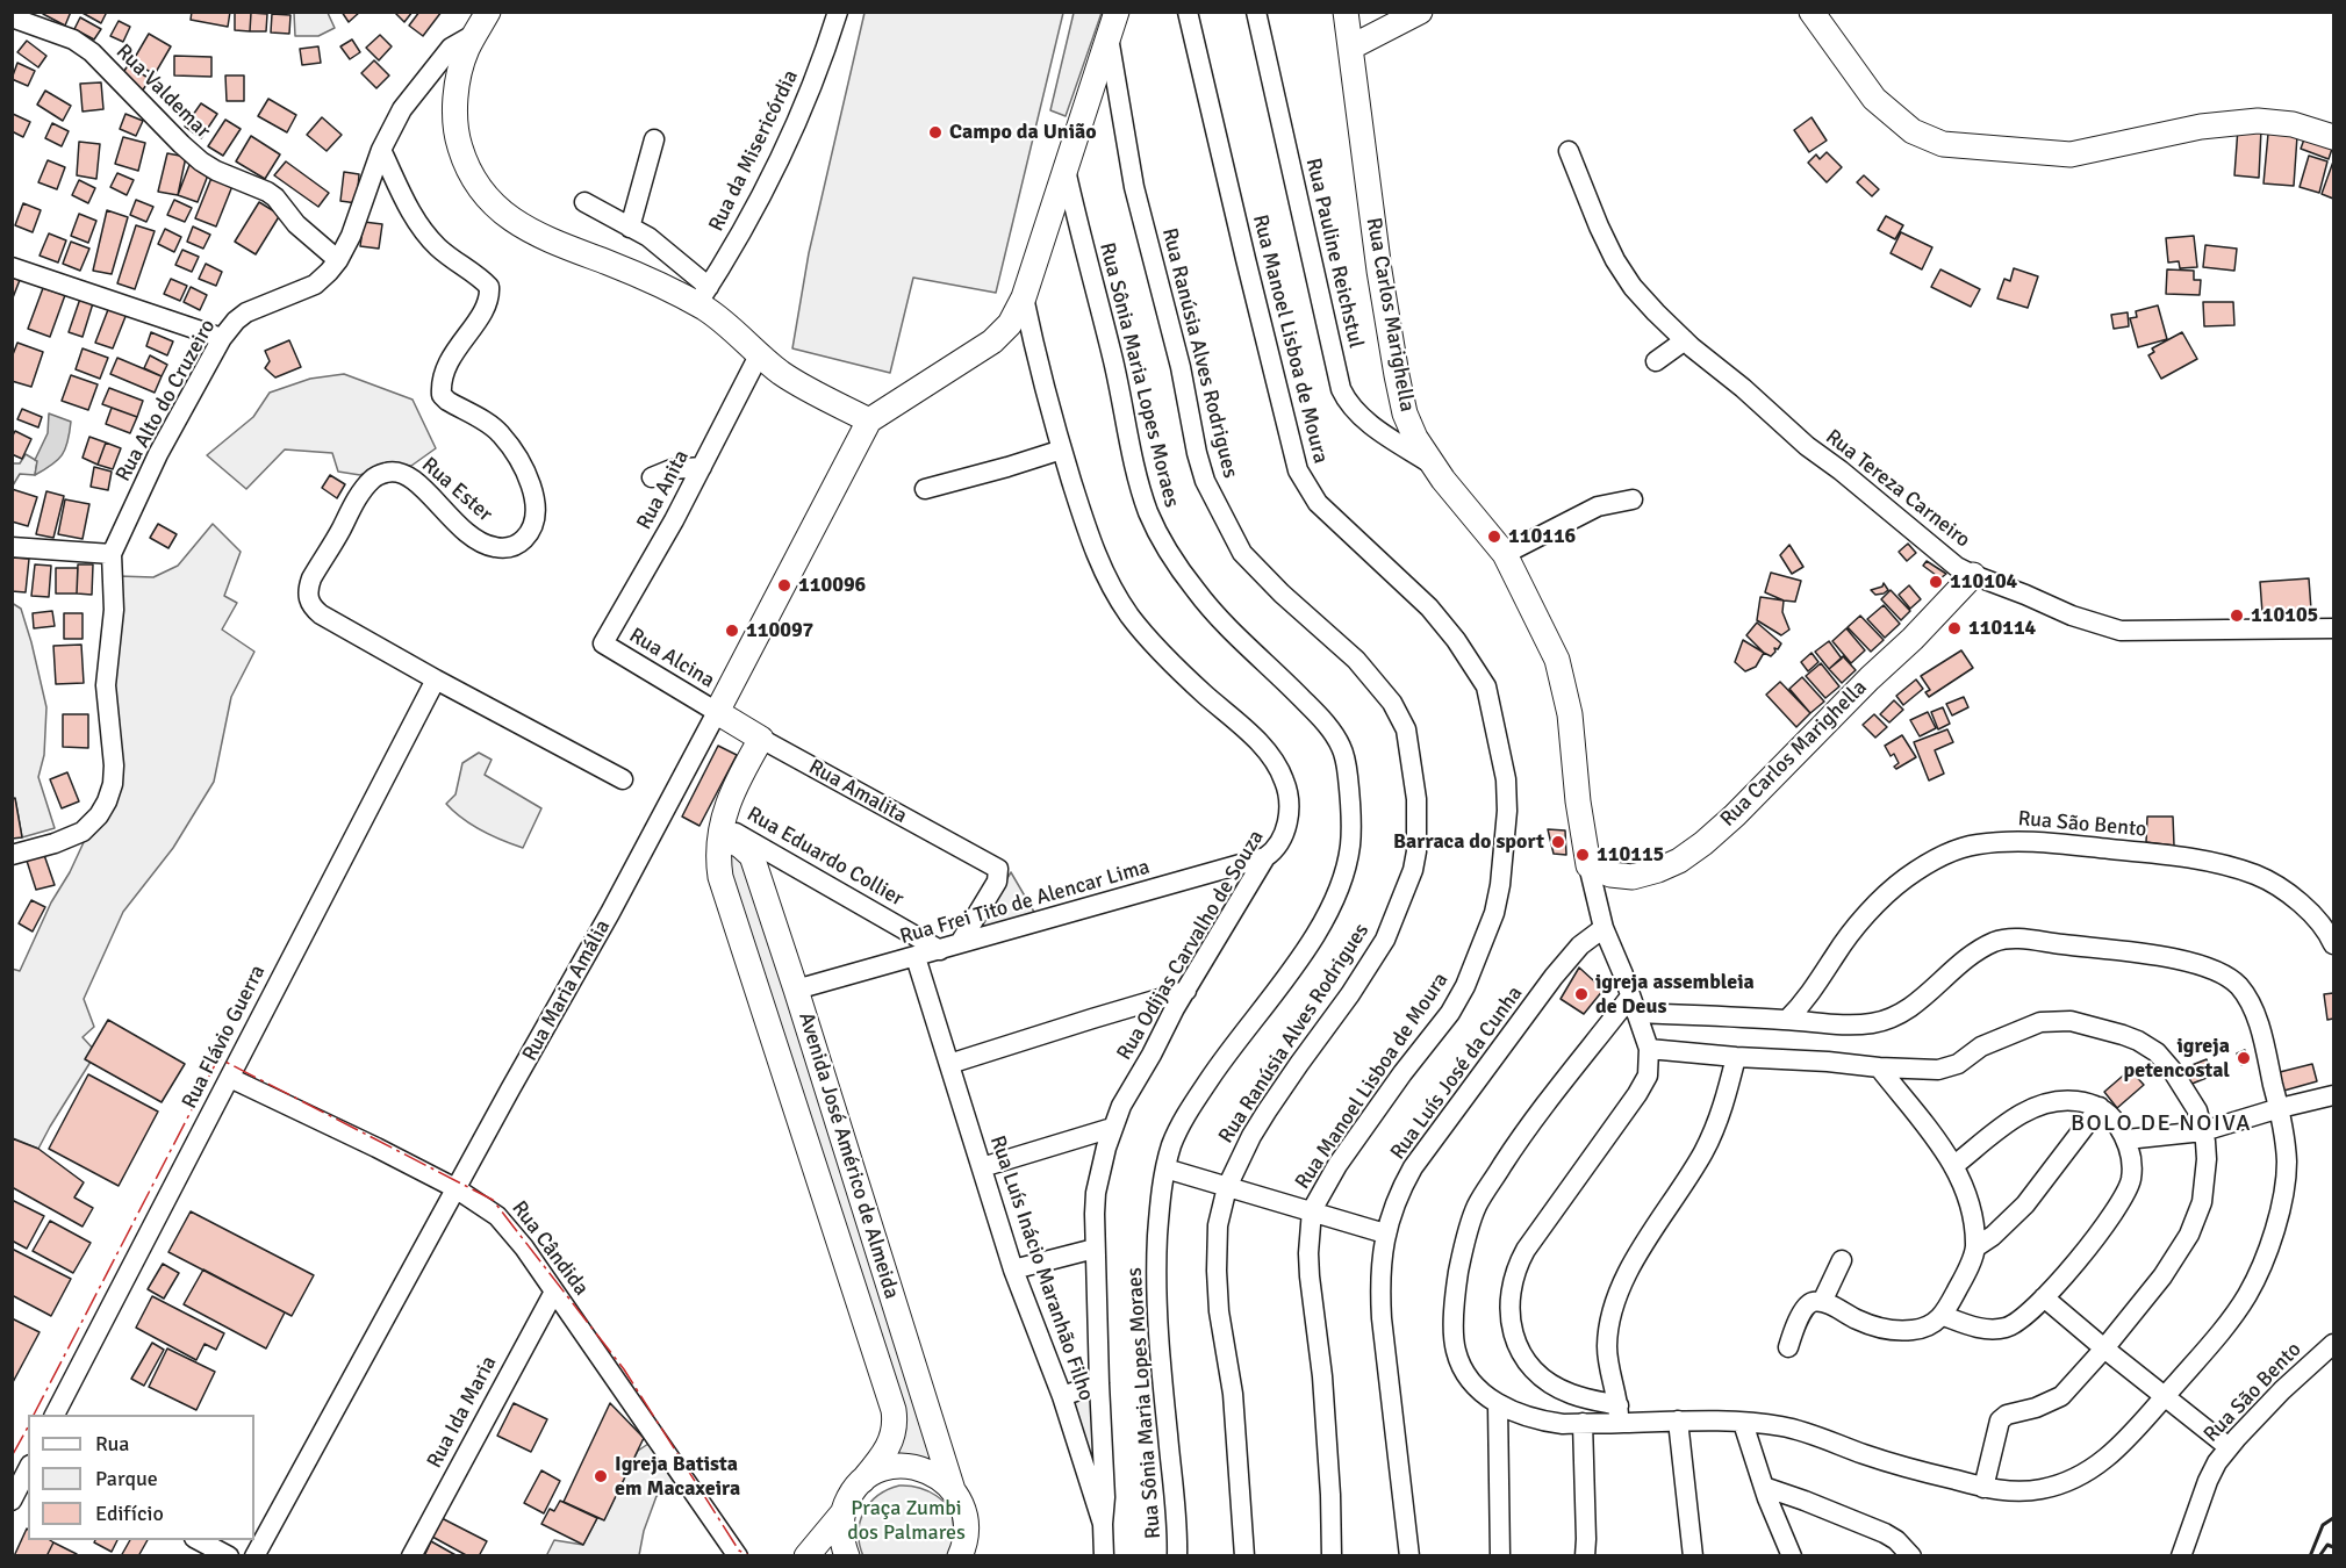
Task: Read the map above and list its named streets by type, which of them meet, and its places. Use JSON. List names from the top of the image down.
{
  "streets": {
    "street": [
      "Rua Valdemar",
      "Rua da Misericórdia",
      "Rua Pauline Reichstul",
      "Rua Carlos Marighella",
      "Rua Manoel Lisboa de Moura",
      "Rua Ranúsia Alves Rodrigues",
      "Rua Sônia Maria Lopes Moraes",
      "Rua Alto do Cruzeiro",
      "Rua Tereza Carneiro",
      "Rua Ester",
      "Rua Anita",
      "Rua Alcina",
      "Rua Amalita",
      "Rua São Bento",
      "Rua Eduardo Collier",
      "Rua Frei Tito de Alencar Lima",
      "Rua Odijas Carvalho de Souza",
      "Rua Maria Amália",
      "Rua Flávio Guerra",
      "Rua Luís José da Cunha",
      "Avenida José Américo de Almeida",
      "Rua Cândida",
      "Rua Luís Inácio Maranhão Filho",
      "Rua Ida Maria"
    ]
  },
  "crossings": [
    ["Rua Valdemar", "Rua Alto do Cruzeiro"],
    ["Rua Pauline Reichstul", "Rua Carlos Marighella"],
    ["Rua Carlos Marighella", "Rua Tereza Carneiro"],
    ["Rua Carlos Marighella", "Rua Luís José da Cunha"],
    ["Rua Alto do Cruzeiro", "Rua Ester"],
    ["Rua Ester", "Rua Flávio Guerra"],
    ["Rua Anita", "Rua Alcina"],
    ["Rua Alcina", "Rua Amalita"],
    ["Rua Alcina", "Rua Maria Amália"],
    ["Rua Amalita", "Rua Frei Tito de Alencar Lima"],
    ["Rua Amalita", "Rua Maria Amália"],
    ["Rua Amalita", "Avenida José Américo de Almeida"],
    ["Rua Eduardo Collier", "Rua Frei Tito de Alencar Lima"],
    ["Rua Eduardo Collier", "Avenida José Américo de Almeida"],
    ["Rua Frei Tito de Alencar Lima", "Rua Odijas Carvalho de Souza"],
    ["Rua Frei Tito de Alencar Lima", "Avenida José Américo de Almeida"],
    ["Rua Frei Tito de Alencar Lima", "Rua Luís Inácio Maranhão Filho"],
    ["Rua Odijas Carvalho de Souza", "Rua Luís Inácio Maranhão Filho"],
    ["Rua Maria Amália", "Rua Cândida"],
    ["Rua Flávio Guerra", "Rua Cândida"],
    ["Rua Cândida", "Rua Ida Maria"]
  ],
  "districts": ["BOLO DE NOIVA"],
  "parks": ["Praça Zumbi dos Palmares"],
  "places": [
    "Campo da União",
    "110116",
    "110104",
    "110096",
    "110105",
    "110114",
    "110097",
    "Barraca do sport",
    "110115",
    "igreja assembleia de Deus",
    "igreja petencostal",
    "Igreja Batista em Macaxeira"
  ],
  "legend": ["Rua", "Parque", "Edifício"]
}
